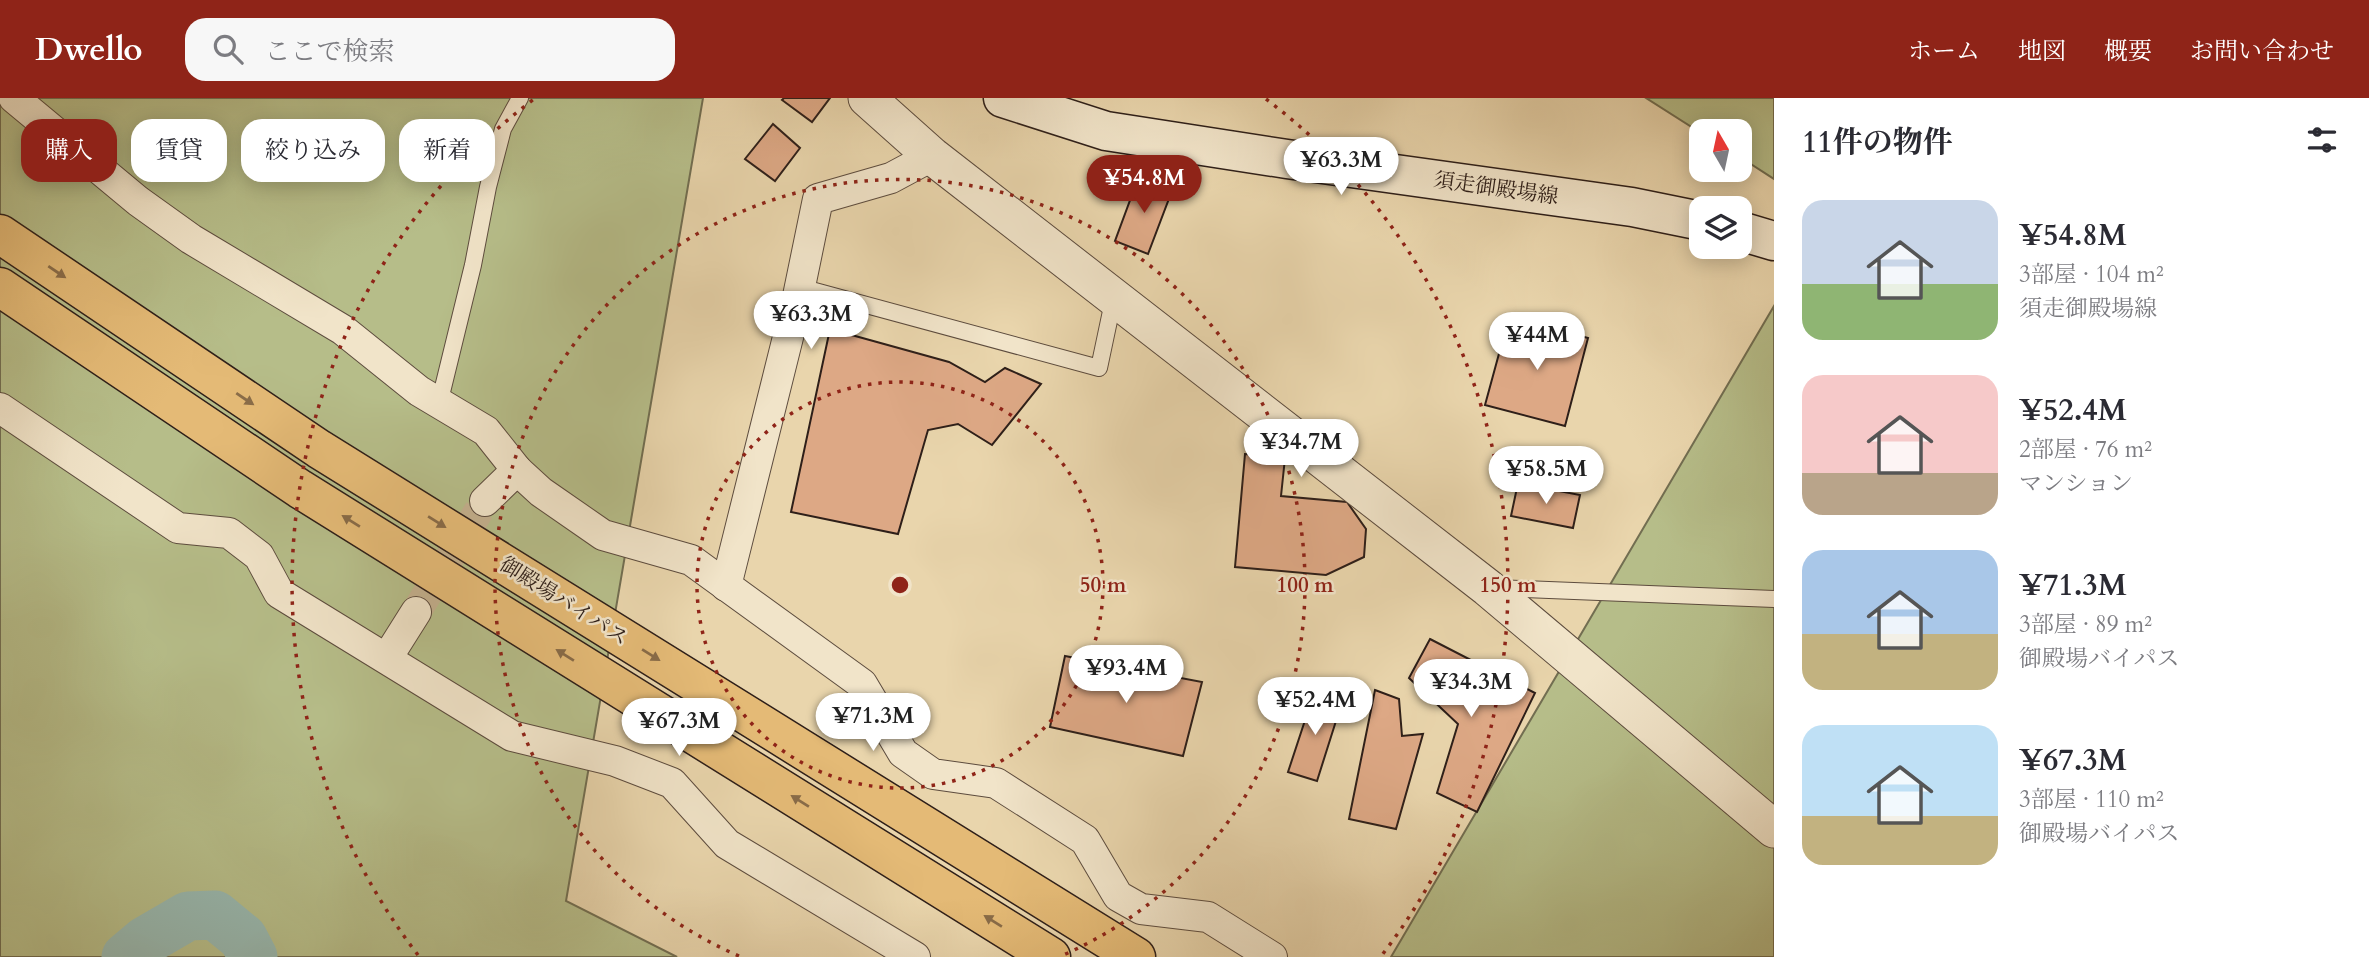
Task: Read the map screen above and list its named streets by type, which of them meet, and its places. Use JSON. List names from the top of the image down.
{
  "streets": {
    "highway": ["御殿場バイパス"],
    "main road": ["須走御殿場線"]
  },
  "north": "top",
  "page": {
    "header": "Dwello",
    "search": "ここで検索",
    "nav": [
      "ホーム",
      "地図",
      "概要",
      "お問い合わせ"
    ],
    "heading": "11件の物件",
    "chip": [
      "購入",
      "賃貸",
      "絞り込み",
      "新着"
    ],
    "price": [
      "¥63.3M",
      "¥54.8M",
      "¥63.3M",
      "¥44M",
      "¥34.7M",
      "¥58.5M",
      "¥93.4M",
      "¥34.3M",
      "¥52.4M",
      "¥71.3M",
      "¥67.3M"
    ],
    "list": [
      {
        "name": "¥54.8M",
        "note": "3部屋 · 104 m² · 須走御殿場線"
      },
      {
        "name": "¥52.4M",
        "note": "2部屋 · 76 m² · マンション"
      },
      {
        "name": "¥71.3M",
        "note": "3部屋 · 89 m² · 御殿場バイパス"
      },
      {
        "name": "¥67.3M",
        "note": "3部屋 · 110 m² · 御殿場バイパス"
      }
    ]
  },
  "rings": ["50 m", "100 m", "150 m"]
}
